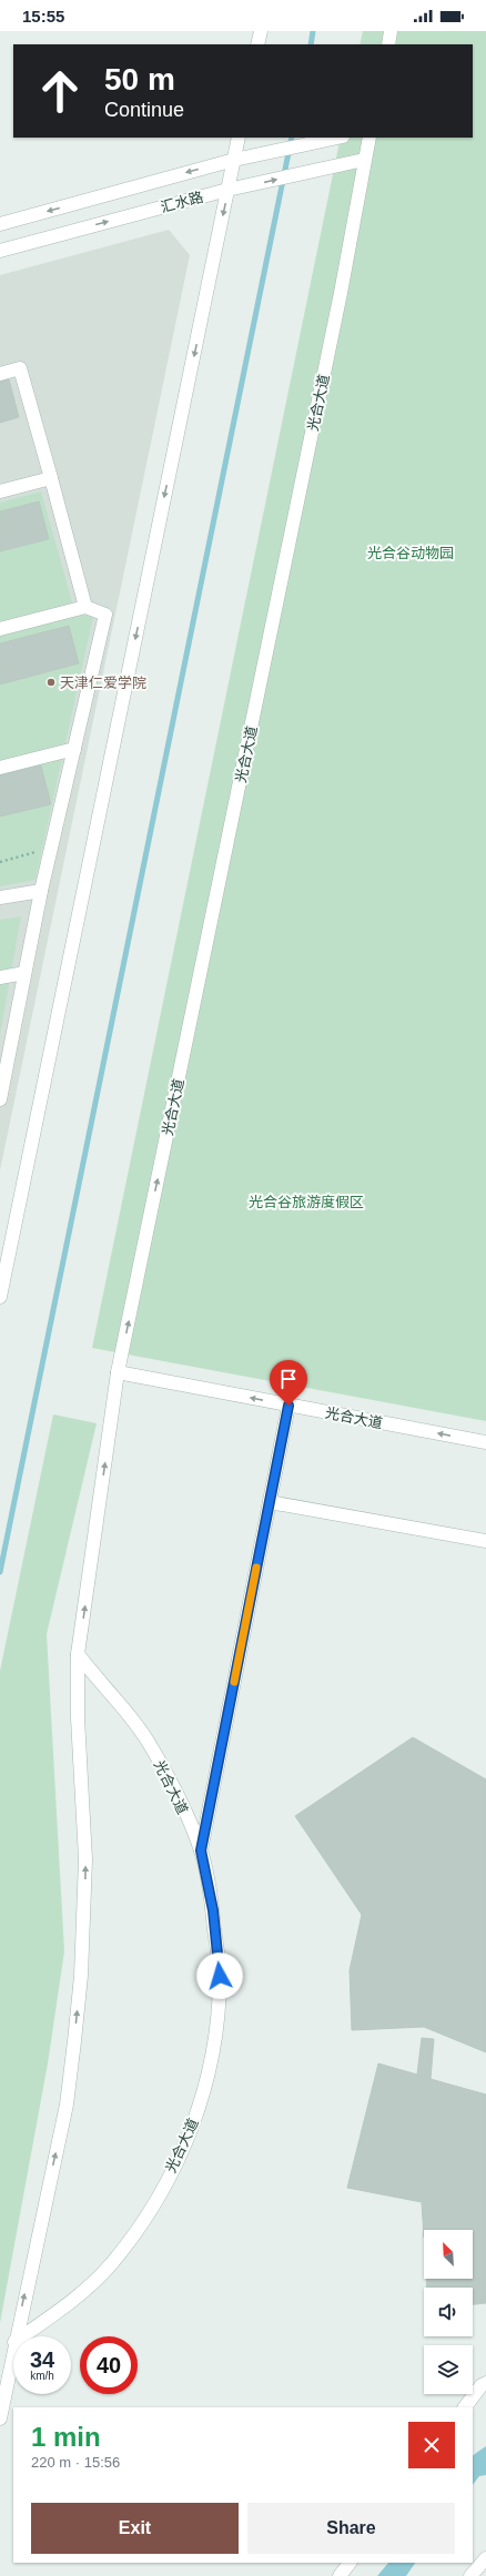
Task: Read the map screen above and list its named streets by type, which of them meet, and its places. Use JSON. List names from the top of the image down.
{
  "streets": {
    "street": ["汇水路", "光合大道"]
  },
  "crossings": [
    ["汇水路", "光合大道"]
  ],
  "one_way": ["光合大道"],
  "parks": ["光合谷动物园", "光合谷旅游度假区"],
  "places": ["天津仁爱学院"],
  "north": "top left",
  "page": {
    "status": "15:55",
    "turn": ["50 m", "Continue"],
    "speed": "34 km/h",
    "limit": "40",
    "heading": ["1 min", "220 m · 15:56"],
    "buttons": ["Exit", "Share"]
  }
}
